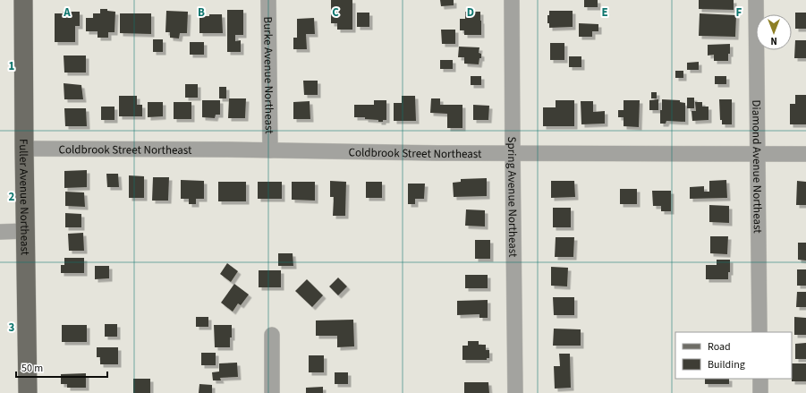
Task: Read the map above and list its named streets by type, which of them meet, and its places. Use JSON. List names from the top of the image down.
{
  "streets": {
    "main road": ["Fuller Avenue Northeast"],
    "street": [
      "Burke Avenue Northeast",
      "Coldbrook Street Northeast",
      "Diamond Avenue Northeast",
      "Spring Avenue Northeast"
    ]
  },
  "crossings": [
    ["Burke Avenue Northeast", "Coldbrook Street Northeast"],
    ["Coldbrook Street Northeast", "Diamond Avenue Northeast"],
    ["Coldbrook Street Northeast", "Fuller Avenue Northeast"],
    ["Coldbrook Street Northeast", "Spring Avenue Northeast"]
  ],
  "legend": ["Road", "Building"],
  "scale_bar": "50 m",
  "north": "bottom",
  "grid": {
    "columns": [
      "A",
      "B",
      "C",
      "D",
      "E",
      "F"
    ],
    "rows": ["1", "2", "3"]
  }
}
